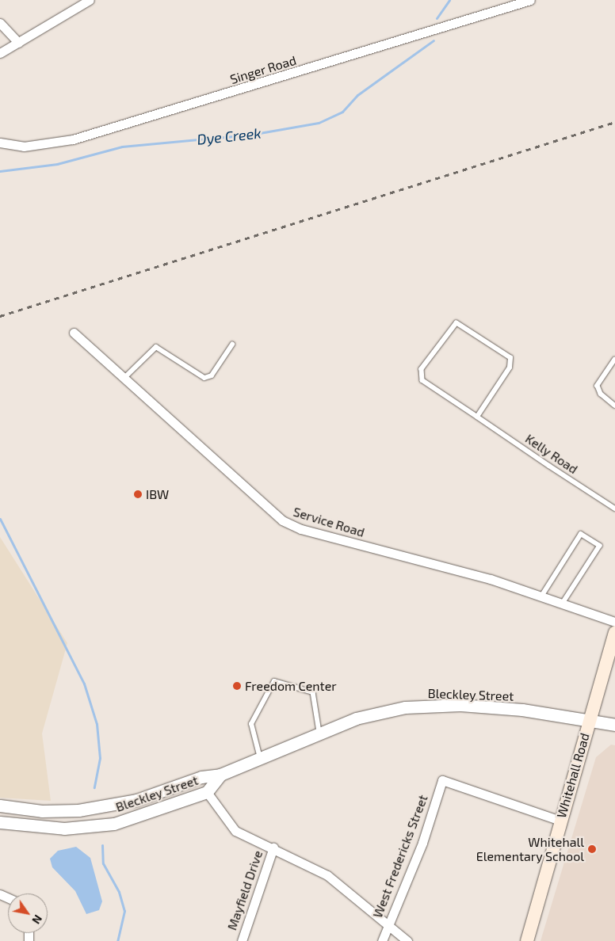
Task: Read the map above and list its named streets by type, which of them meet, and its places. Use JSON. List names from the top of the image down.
{
  "streets": {
    "main road": ["Whitehall Road"],
    "street": [
      "Singer Road",
      "Service Road",
      "Bleckley Street",
      "West Fredericks Street",
      "Mayfield Drive"
    ],
    "lane": ["Kelly Road"]
  },
  "crossings": [
    ["Bleckley Street", "Whitehall Road"],
    ["Whitehall Road", "West Fredericks Street"]
  ],
  "water": ["Dye Creek"],
  "places": ["IBW", "Freedom Center", "Whitehall Elementary School"],
  "north": "bottom right"
}
